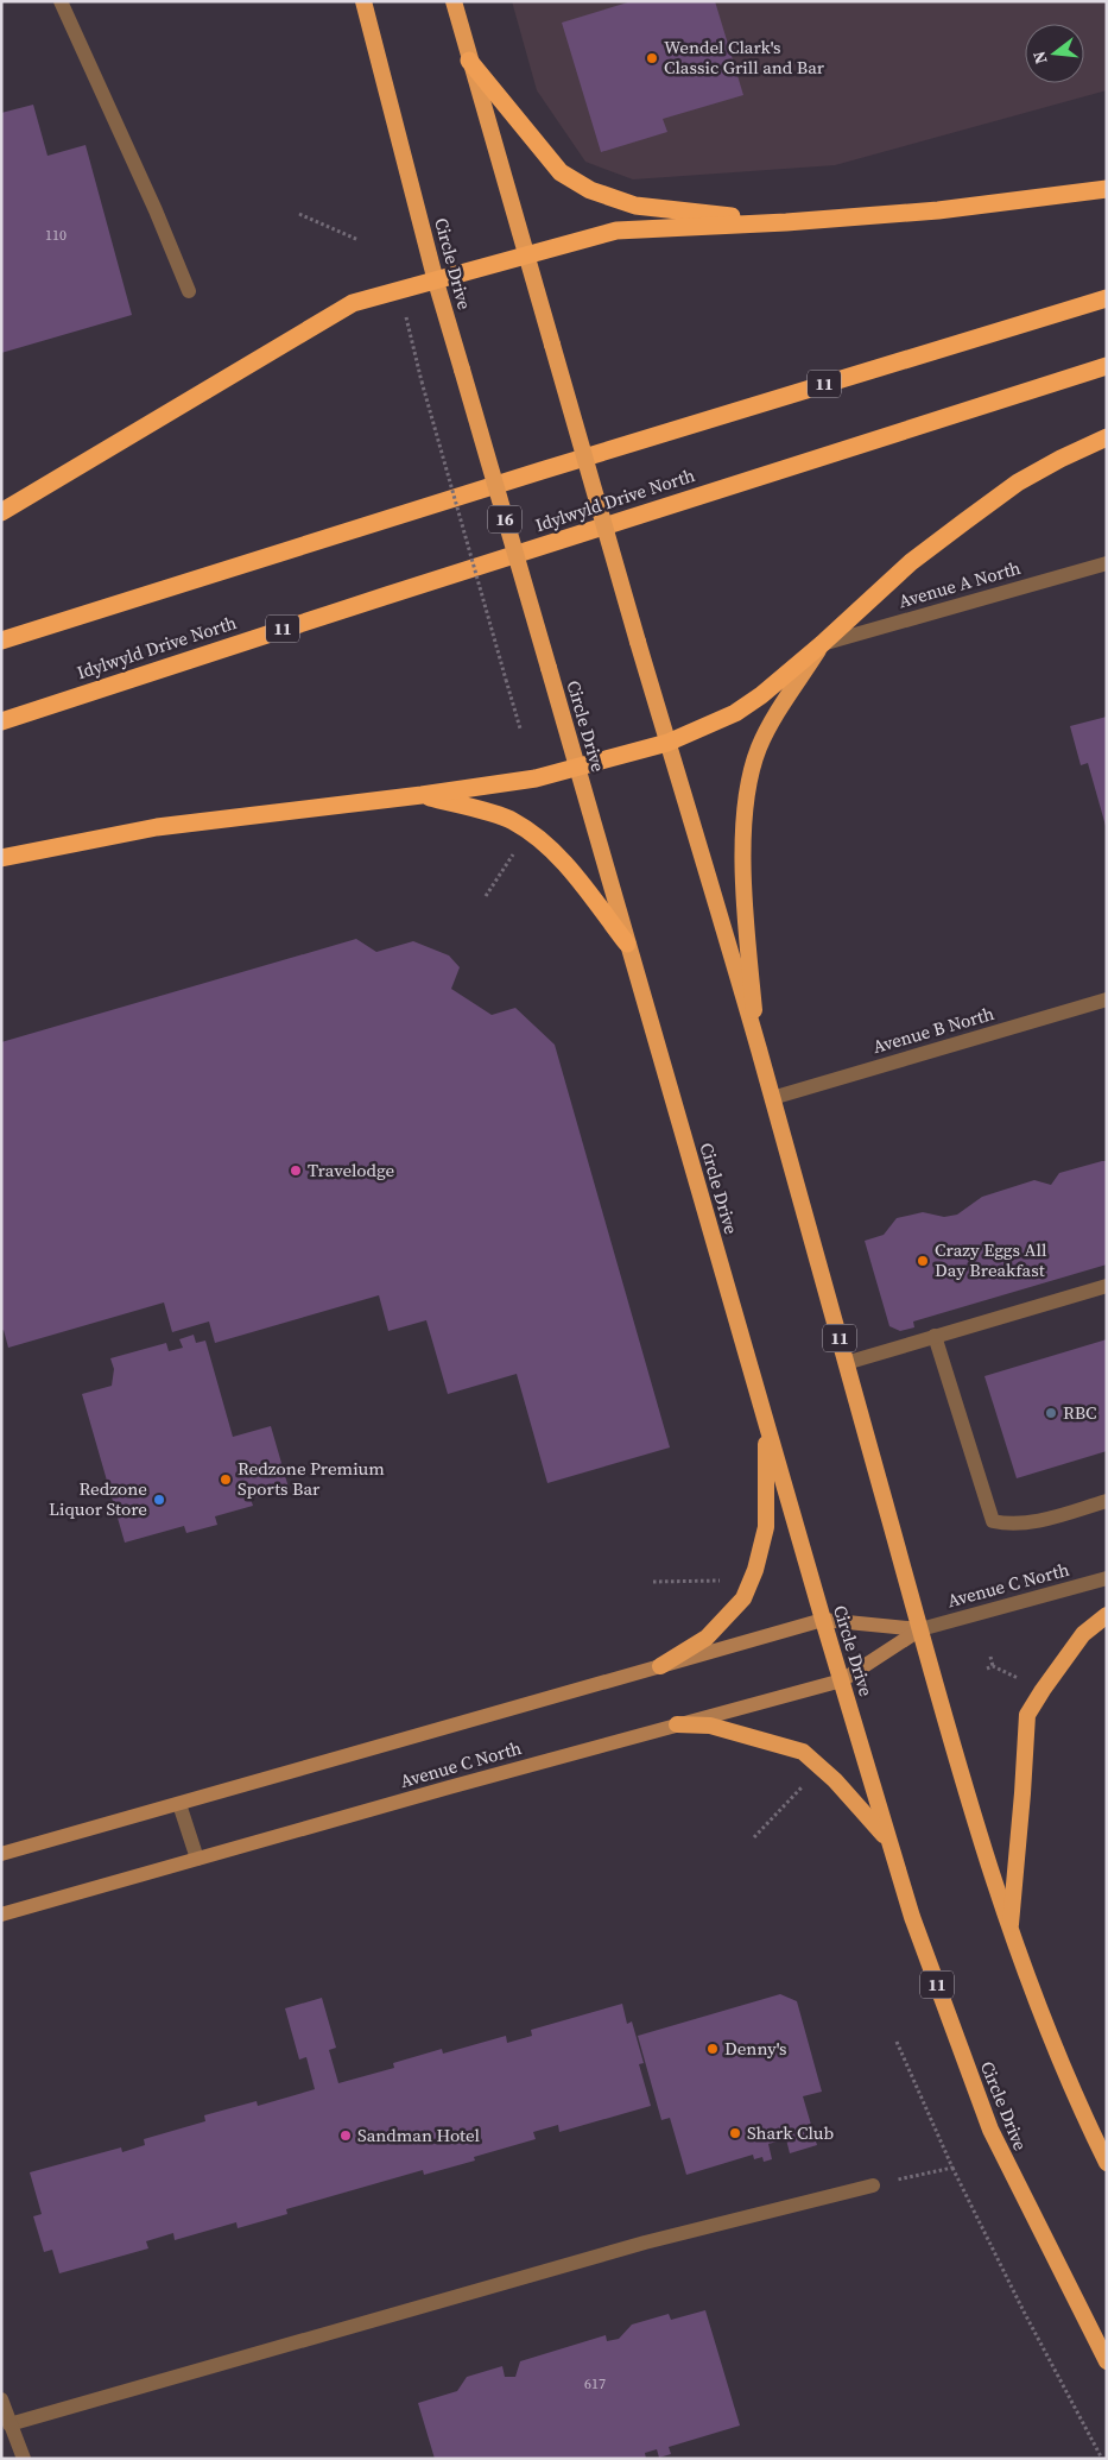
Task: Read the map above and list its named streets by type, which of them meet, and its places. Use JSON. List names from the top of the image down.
{
  "streets": {
    "highway": [
      "Circle Drive",
      "11",
      "Idylwyld Drive North",
      "16"
    ],
    "main road": ["Avenue C North"],
    "street": ["Avenue A North", "Avenue B North"]
  },
  "crossings": [
    ["Circle Drive", "Avenue C North"],
    ["11", "Avenue B North"],
    ["11", "Avenue C North"]
  ],
  "places": [
    "Wendel Clark's Classic Grill and Bar",
    "Travelodge",
    "Crazy Eggs All Day Breakfast",
    "RBC",
    "Redzone Premium Sports Bar",
    "Redzone Liquor Store",
    "Denny's",
    "Shark Club",
    "Sandman Hotel"
  ],
  "house_numbers": ["110", "617"],
  "north": "left"
}
